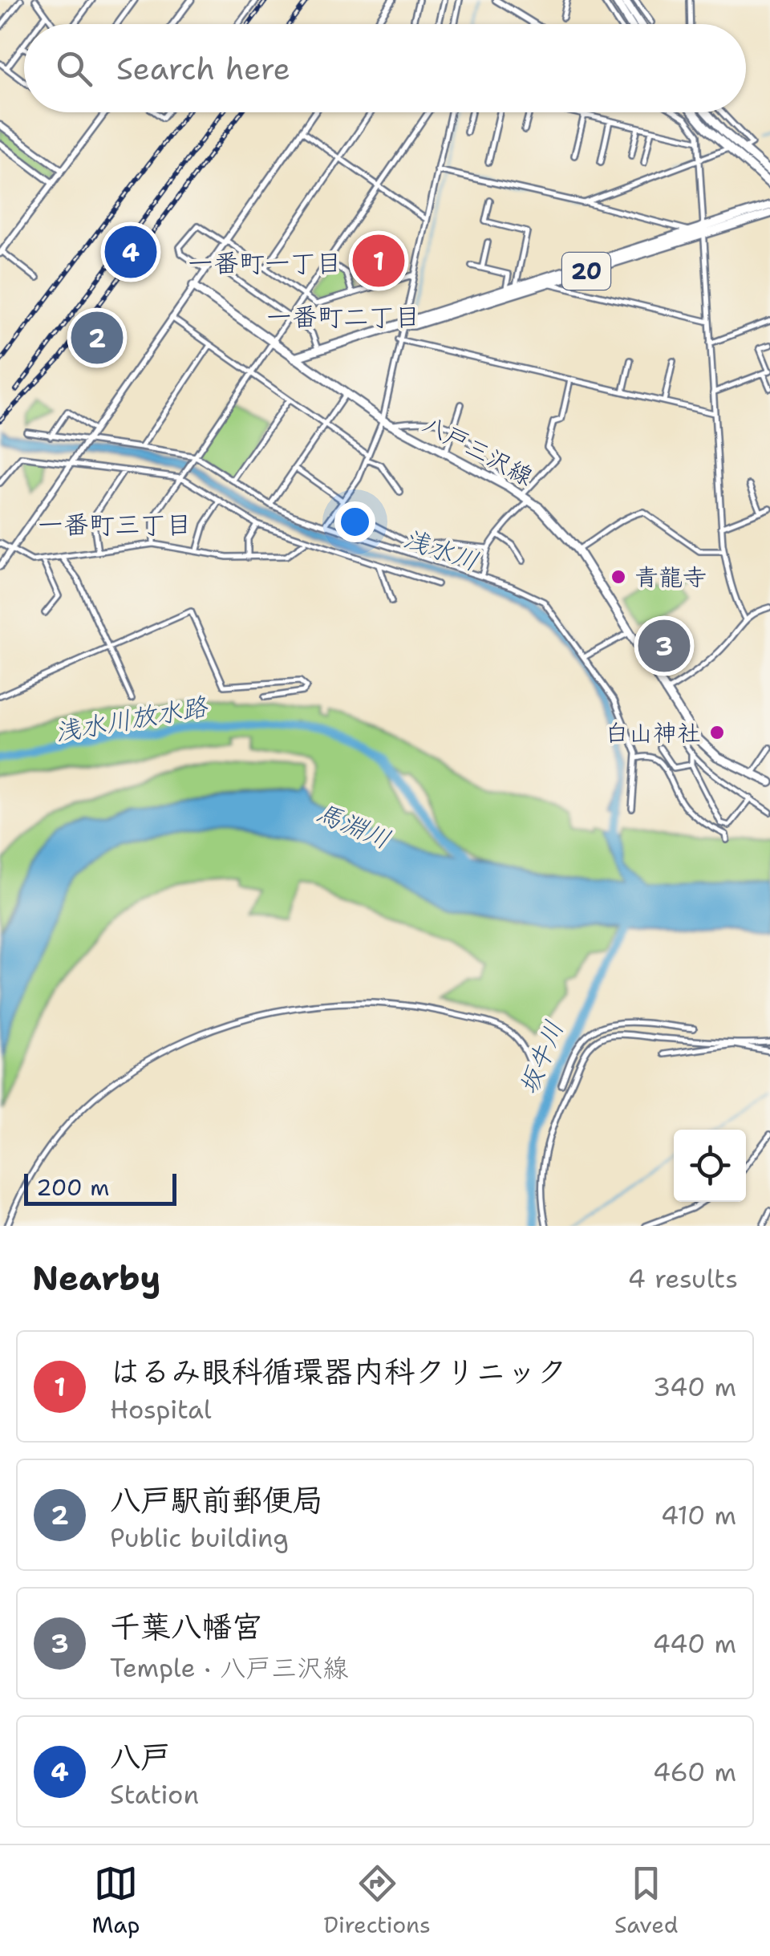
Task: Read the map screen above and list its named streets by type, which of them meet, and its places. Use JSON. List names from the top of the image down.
{
  "streets": {
    "main road": ["20", "八戸三沢線"]
  },
  "crossings": [
    ["20", "八戸三沢線"]
  ],
  "districts": ["一番町一丁目", "一番町二丁目", "一番町三丁目"],
  "water": [
    "浅水川",
    "浅水川放水路",
    "馬淵川",
    "坂牛川"
  ],
  "places": ["青龍寺", "白山神社"],
  "scale_bar": "200 m",
  "page": {
    "search": "Search here",
    "pins": [
      "4",
      "1",
      "2",
      "3"
    ],
    "scale": "200 m",
    "heading": ["Nearby", "4 results"],
    "list": [
      {
        "mark": "1",
        "name": "はるみ眼科循環器内科クリニック",
        "note": "Hospital",
        "value": "340 m"
      },
      {
        "mark": "2",
        "name": "八戸駅前郵便局",
        "note": "Public building",
        "value": "410 m"
      },
      {
        "mark": "3",
        "name": "千葉八幡宮",
        "note": "Temple · 八戸三沢線",
        "value": "440 m"
      },
      {
        "mark": "4",
        "name": "八戸",
        "note": "Station",
        "value": "460 m"
      }
    ],
    "nav": ["Map", "Directions", "Saved"]
  }
}
